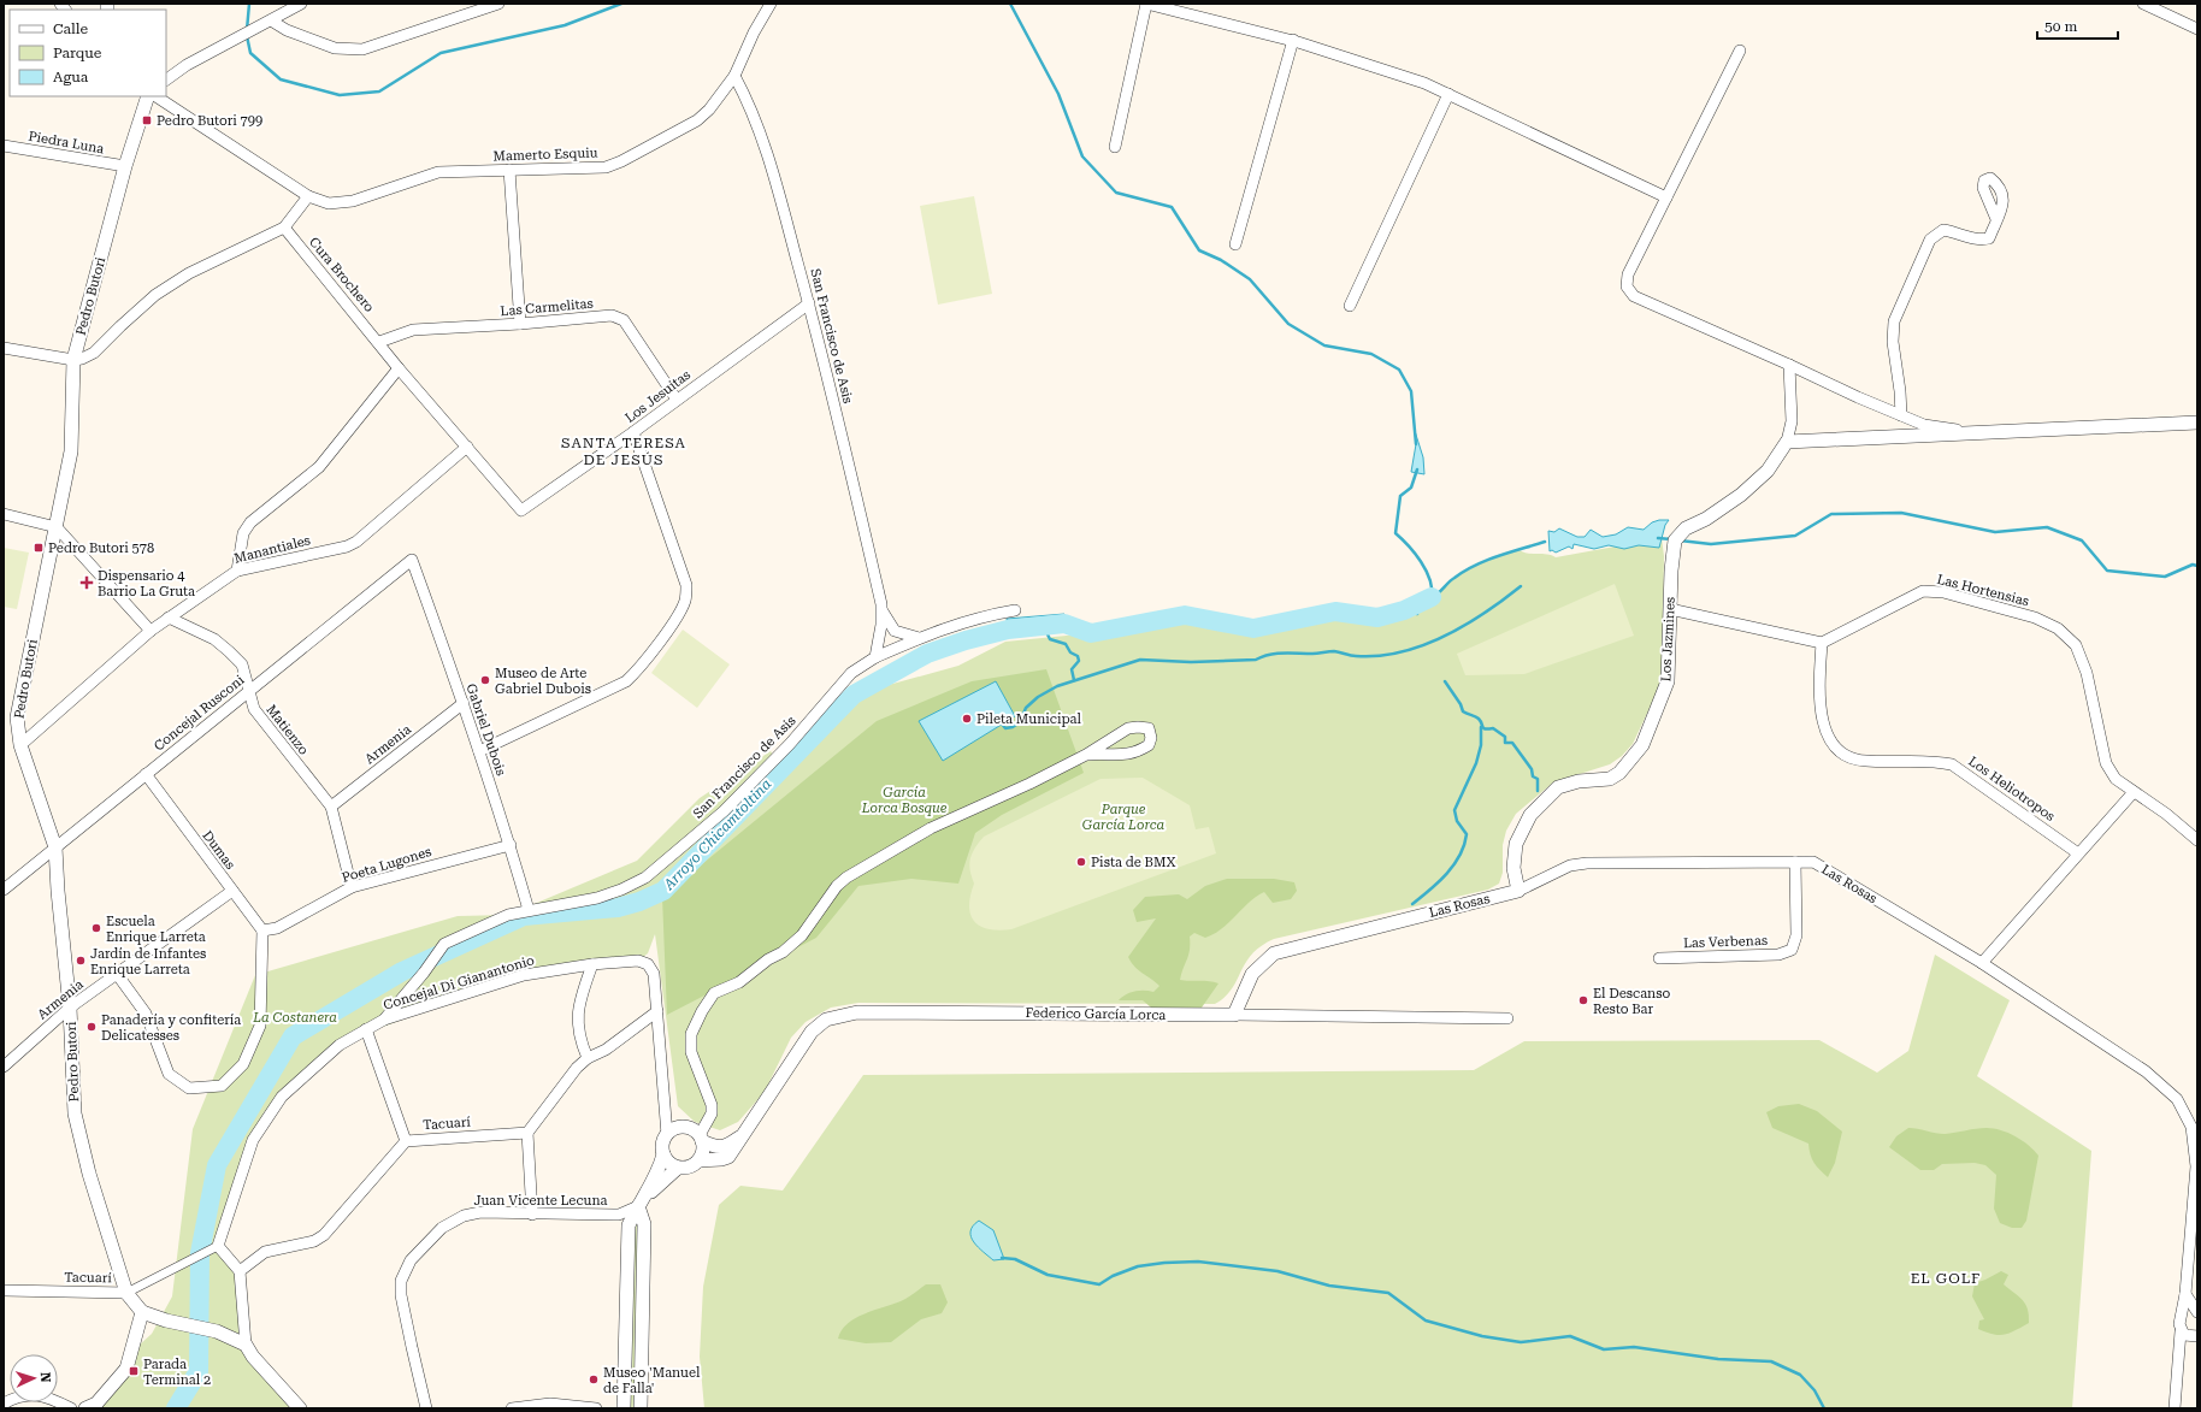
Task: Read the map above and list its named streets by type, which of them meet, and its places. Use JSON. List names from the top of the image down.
{
  "streets": {
    "street": [
      "Piedra Luna",
      "Mamerto Esquiu",
      "Cura Brochero",
      "Pedro Butori",
      "Las Carmelitas",
      "San Francisco de Asis",
      "Los Jesuitas",
      "Manantiales",
      "Las Hortensias",
      "Los Jazmines",
      "Concejal Rusconi",
      "Matienzo",
      "Gabriel Dubois",
      "Armenia",
      "Los Heliotropos",
      "Dumas",
      "Poeta Lugones",
      "Las Rosas",
      "Las Verbenas",
      "Concejal Di Gianantonio",
      "Federico García Lorca",
      "Tacuarí",
      "Juan Vicente Lecuna"
    ]
  },
  "crossings": [
    ["Piedra Luna", "Pedro Butori"],
    ["Mamerto Esquiu", "San Francisco de Asis"],
    ["Cura Brochero", "Las Carmelitas"],
    ["Cura Brochero", "Los Jesuitas"],
    ["Cura Brochero", "Manantiales"],
    ["Pedro Butori", "Manantiales"],
    ["Pedro Butori", "Concejal Rusconi"],
    ["Pedro Butori", "Armenia"],
    ["Pedro Butori", "Tacuarí"],
    ["Las Carmelitas", "Los Jesuitas"],
    ["San Francisco de Asis", "Los Jesuitas"],
    ["San Francisco de Asis", "Gabriel Dubois"],
    ["San Francisco de Asis", "Concejal Di Gianantonio"],
    ["Manantiales", "Matienzo"],
    ["Las Hortensias", "Los Heliotropos"],
    ["Los Jazmines", "Las Rosas"],
    ["Concejal Rusconi", "Matienzo"],
    ["Concejal Rusconi", "Gabriel Dubois"],
    ["Concejal Rusconi", "Dumas"],
    ["Matienzo", "Armenia"],
    ["Matienzo", "Poeta Lugones"],
    ["Gabriel Dubois", "Armenia"],
    ["Gabriel Dubois", "Poeta Lugones"],
    ["Armenia", "Dumas"],
    ["Dumas", "Poeta Lugones"],
    ["Las Rosas", "Las Verbenas"],
    ["Las Rosas", "Federico García Lorca"],
    ["Concejal Di Gianantonio", "Tacuarí"],
    ["Federico García Lorca", "Juan Vicente Lecuna"]
  ],
  "districts": ["SANTA TERESA DE JESÚS", "EL GOLF"],
  "water": ["Arroyo Chicamtoltina"],
  "parks": ["García Lorca Bosque", "Parque García Lorca", "La Costanera"],
  "places": {
    "transit": ["Pedro Butori 799", "Pedro Butori 578", "Parada Terminal 2"],
    "health": ["Dispensario 4 Barrio La Gruta"],
    "other": [
      "Museo de Arte Gabriel Dubois",
      "Pileta Municipal",
      "Pista de BMX",
      "Escuela Enrique Larreta",
      "Jardín de Infantes Enrique Larreta",
      "El Descanso Resto Bar",
      "Panadería y confitería Delicatesses",
      "Museo 'Manuel de Falla'"
    ]
  },
  "legend": ["Calle", "Parque", "Agua"],
  "scale_bar": "50 m",
  "north": "right"
}
